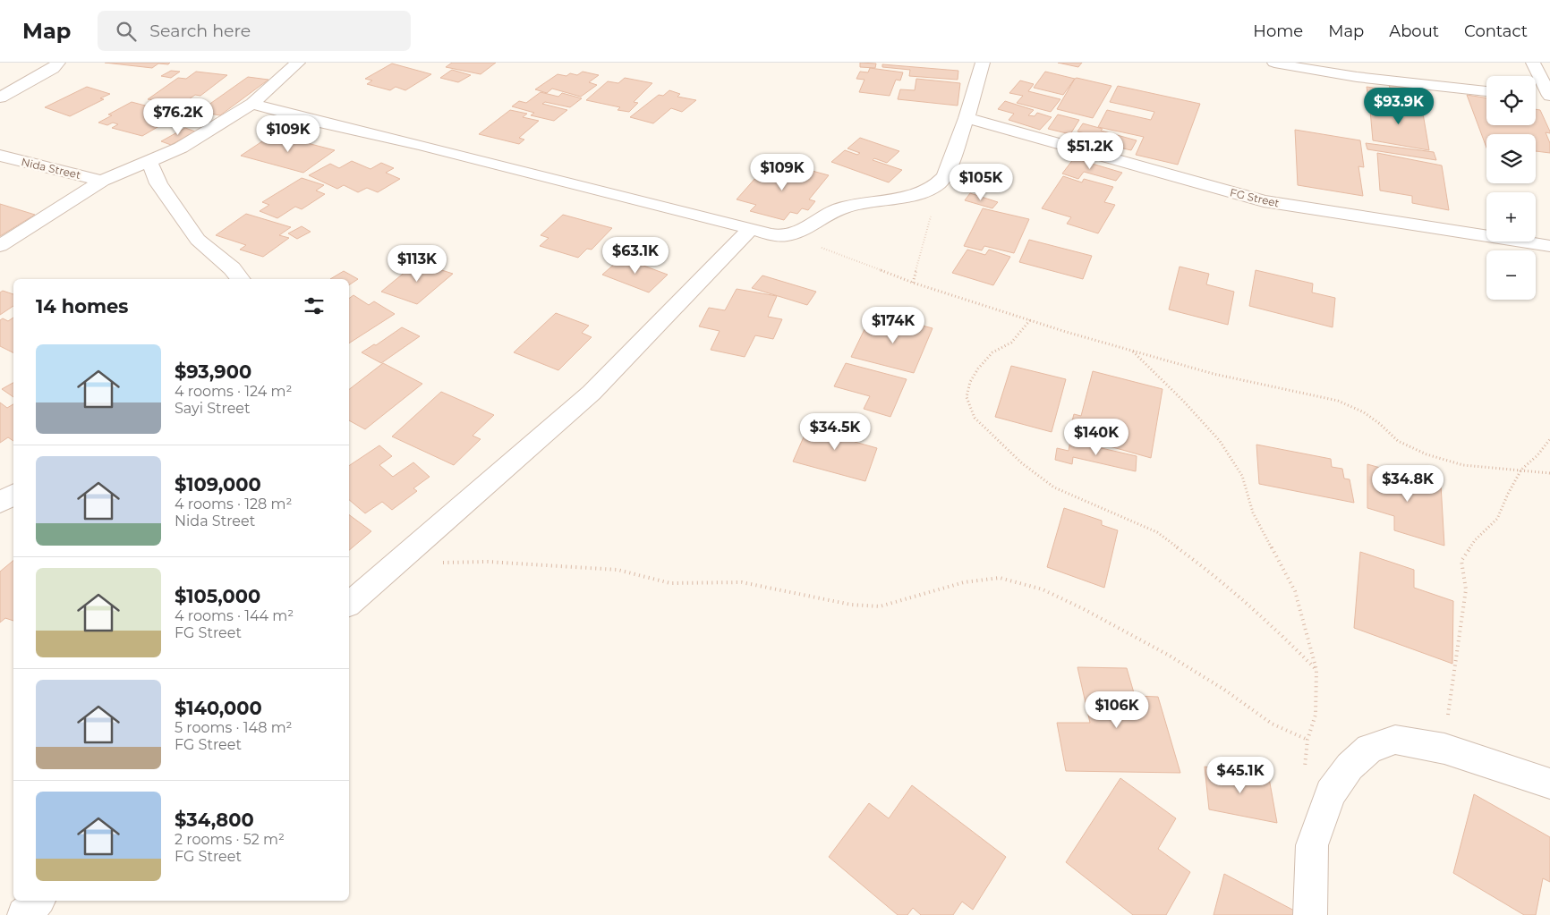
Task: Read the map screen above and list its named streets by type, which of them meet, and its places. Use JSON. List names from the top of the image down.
{
  "streets": {
    "street": ["Nida Street", "FG Street"]
  },
  "page": {
    "header": "Map",
    "search": "Search here",
    "nav": [
      "Home",
      "Map",
      "About",
      "Contact"
    ],
    "map_buttons": ["+", "−"],
    "price": [
      "$93.9K",
      "$76.2K",
      "$109K",
      "$51.2K",
      "$109K",
      "$105K",
      "$63.1K",
      "$113K",
      "$174K",
      "$34.5K",
      "$140K",
      "$34.8K",
      "$106K",
      "$45.1K"
    ],
    "heading": "14 homes",
    "list": [
      {
        "name": "$93,900",
        "note": "4 rooms · 124 m² · Sayi Street"
      },
      {
        "name": "$109,000",
        "note": "4 rooms · 128 m² · Nida Street"
      },
      {
        "name": "$105,000",
        "note": "4 rooms · 144 m² · FG Street"
      },
      {
        "name": "$140,000",
        "note": "5 rooms · 148 m² · FG Street"
      },
      {
        "name": "$34,800",
        "note": "2 rooms · 52 m² · FG Street"
      }
    ]
  }
}
